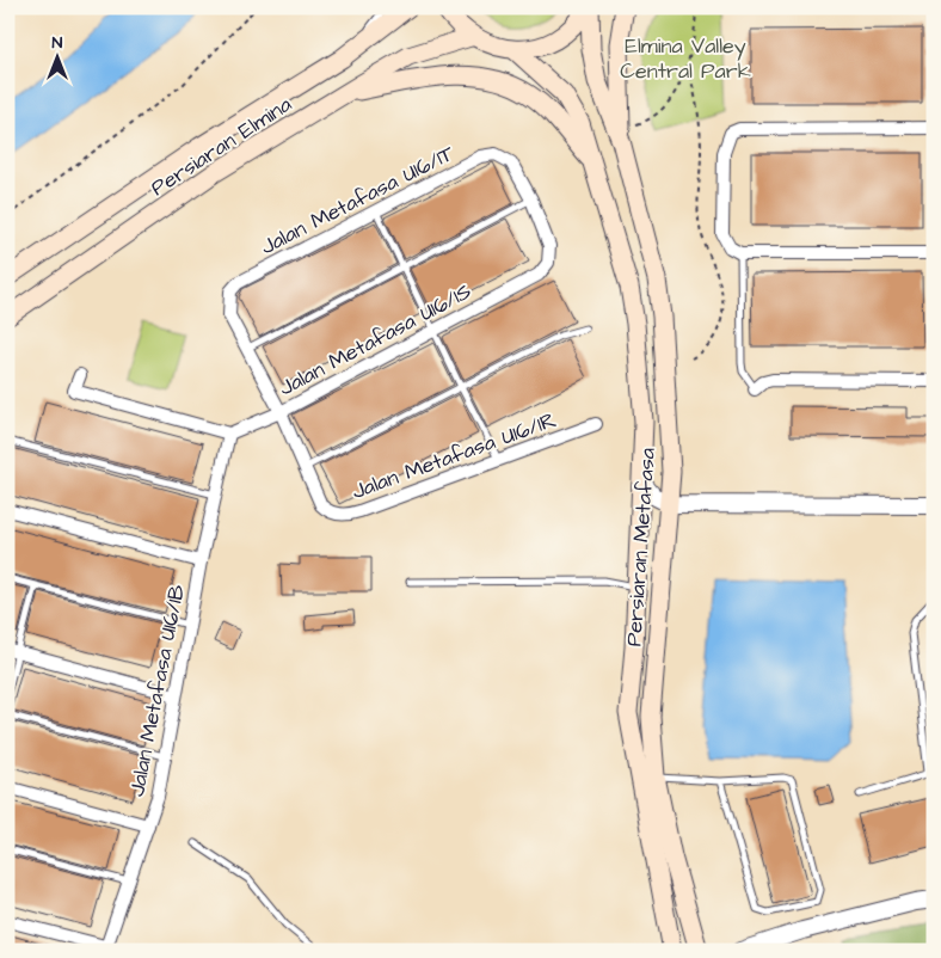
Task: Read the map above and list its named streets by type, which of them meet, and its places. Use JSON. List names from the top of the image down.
{
  "streets": {
    "main road": ["Persiaran Elmina", "Persiaran Metafasa"],
    "street": [
      "Jalan Metafasa U16/1T",
      "Jalan Metafasa U16/1S",
      "Jalan Metafasa U16/1R",
      "Jalan Metafasa U16/1B"
    ]
  },
  "crossings": [
    ["Jalan Metafasa U16/1T", "Jalan Metafasa U16/1S"],
    ["Jalan Metafasa U16/1T", "Jalan Metafasa U16/1R"],
    ["Jalan Metafasa U16/1S", "Jalan Metafasa U16/1R"],
    ["Jalan Metafasa U16/1S", "Jalan Metafasa U16/1B"]
  ],
  "parks": ["Elmina Valley Central Park"],
  "north": "top"
}
